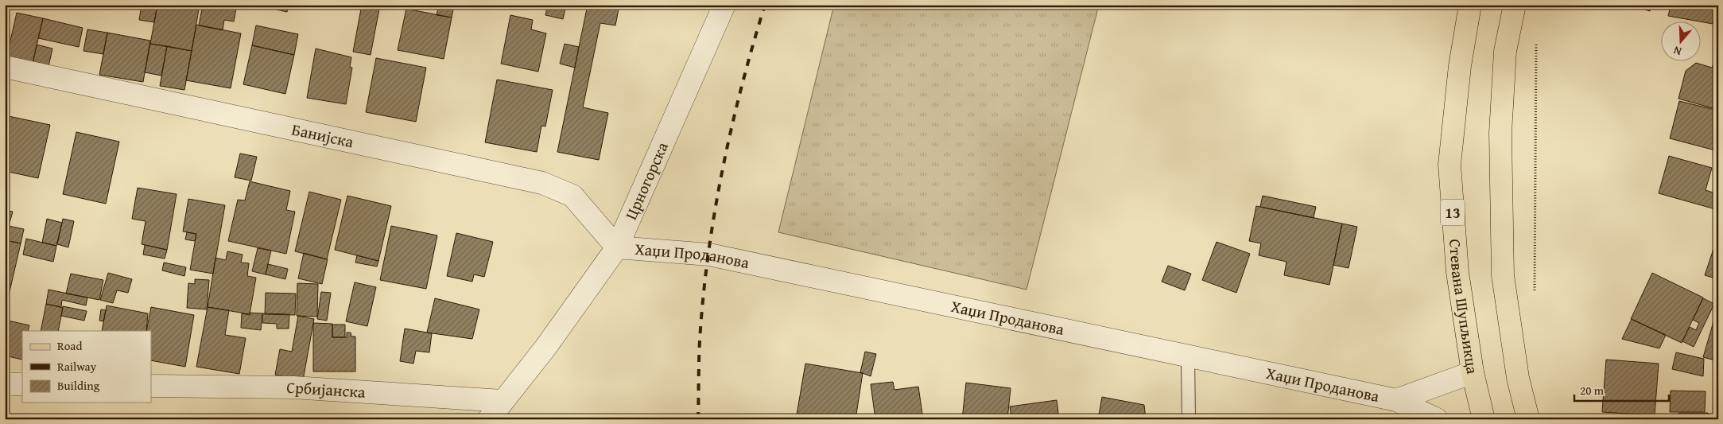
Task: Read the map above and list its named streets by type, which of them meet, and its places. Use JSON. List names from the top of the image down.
{
  "streets": {
    "main road": ["13", "Стевана Шупљикца"],
    "street": [
      "Банијска",
      "Црногорска",
      "Хаџи Проданова",
      "Србијанска"
    ]
  },
  "crossings": [
    ["Банијска", "Црногорска"],
    ["Банијска", "Хаџи Проданова"],
    ["Црногорска", "Хаџи Проданова"],
    ["Црногорска", "Србијанска"]
  ],
  "legend": ["Road", "Railway", "Building"],
  "scale_bar": "20 m",
  "north": "bottom"
}
